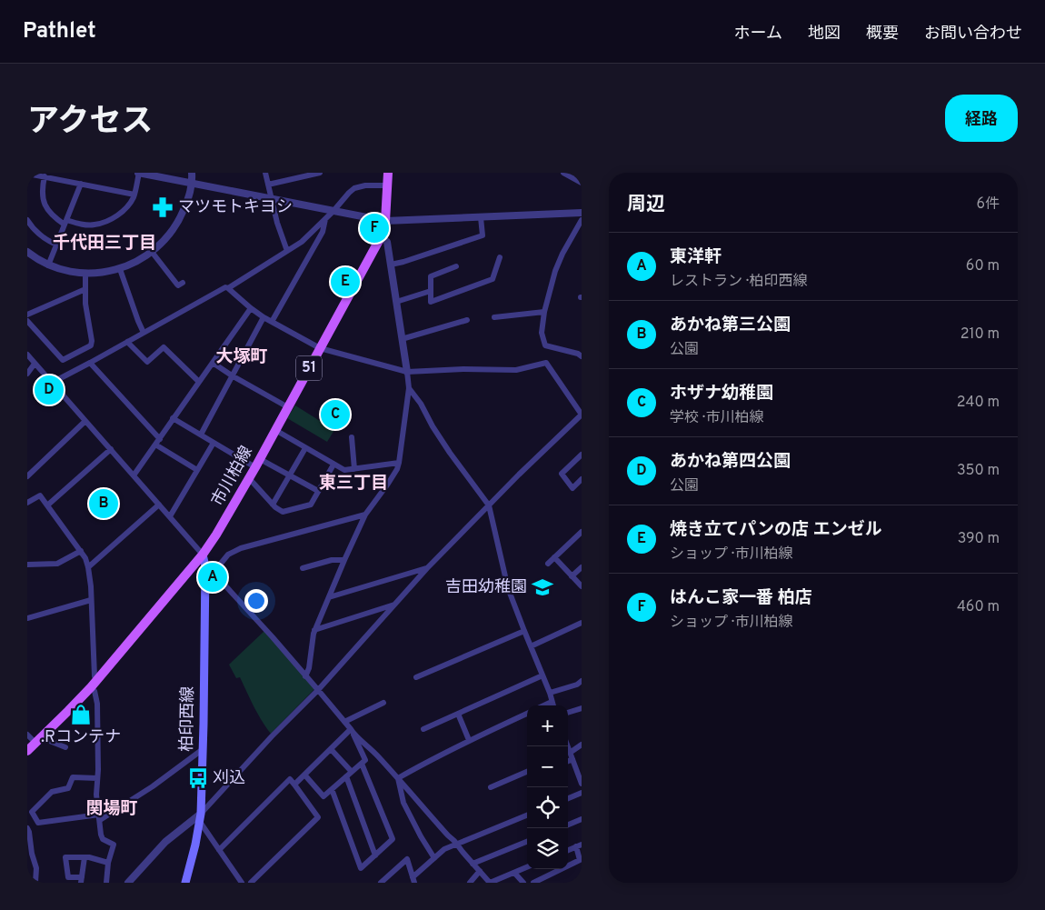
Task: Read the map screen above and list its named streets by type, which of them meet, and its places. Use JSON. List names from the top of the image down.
{
  "streets": {
    "main road": ["51", "市川柏線", "柏印西線"]
  },
  "crossings": [
    ["市川柏線", "柏印西線"]
  ],
  "districts": [
    "千代田三丁目",
    "大塚町",
    "東三丁目",
    "関場町"
  ],
  "places": {
    "pharmacy": ["マツモトキヨシ"],
    "school or university": ["吉田幼稚園"],
    "shop": [".Rコンテナ"],
    "bus stop": ["刈込"]
  },
  "page": {
    "header": "Pathlet",
    "nav": [
      "ホーム",
      "地図",
      "概要",
      "お問い合わせ"
    ],
    "title": "アクセス",
    "buttons": "経路",
    "heading": ["周辺", "6件"],
    "pins": [
      "F",
      "E",
      "D",
      "C",
      "B",
      "A"
    ],
    "list": [
      {
        "mark": "A",
        "name": "東洋軒",
        "note": "レストラン · 柏印西線",
        "value": "60 m"
      },
      {
        "mark": "B",
        "name": "あかね第三公園",
        "note": "公園",
        "value": "210 m"
      },
      {
        "mark": "C",
        "name": "ホザナ幼稚園",
        "note": "学校 · 市川柏線",
        "value": "240 m"
      },
      {
        "mark": "D",
        "name": "あかね第四公園",
        "note": "公園",
        "value": "350 m"
      },
      {
        "mark": "E",
        "name": "焼き立てパンの店 エンゼル",
        "note": "ショップ · 市川柏線",
        "value": "390 m"
      },
      {
        "mark": "F",
        "name": "はんこ家一番 柏店",
        "note": "ショップ · 市川柏線",
        "value": "460 m"
      }
    ],
    "map_buttons": ["+", "−"]
  }
}
